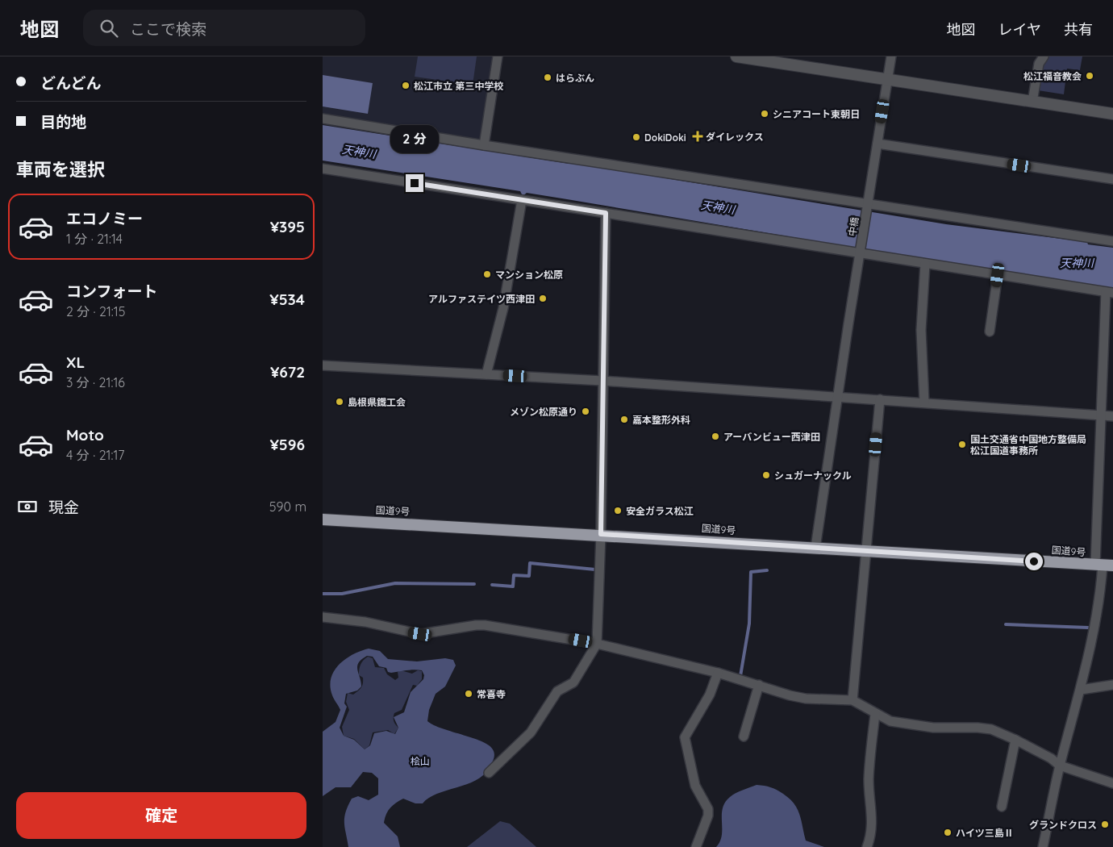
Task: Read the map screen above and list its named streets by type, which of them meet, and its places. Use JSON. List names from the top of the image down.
{
  "streets": {
    "highway": ["国道9号"],
    "street": ["中橋"]
  },
  "crossings": [
    ["中橋", "国道9号"]
  ],
  "water": ["天神川"],
  "parks": ["桧山"],
  "places": {
    "other": [
      "松江福音教会",
      "はらぶん",
      "松江市立 第三中学校",
      "シニアコート東朝日",
      "DokiDoki",
      "マンション松原",
      "アルファステイツ西津田",
      "島根県鐵工会",
      "メゾン松原通り",
      "嘉本整形外科",
      "アーバンビュー西津田",
      "国土交通省中国地方整備局 松江国道事務所",
      "シュガーナックル",
      "安全ガラス松江",
      "常喜寺",
      "グランドクロス",
      "ハイツ三島Ⅱ"
    ],
    "health": ["ダイレックス"]
  },
  "page": {
    "header": "地図",
    "search": "ここで検索",
    "nav": ["地図", "レイヤ", "共有"],
    "banner": ["どんどん", "目的地"],
    "bubble": "2 分",
    "heading": "車両を選択",
    "list": [
      {
        "name": "エコノミー",
        "note": "1 分 · 21:14",
        "value": "¥395"
      },
      {
        "name": "コンフォート",
        "note": "2 分 · 21:15",
        "value": "¥534"
      },
      {
        "name": "XL",
        "note": "3 分 · 21:16",
        "value": "¥672"
      },
      {
        "name": "Moto",
        "note": "4 分 · 21:17",
        "value": "¥596"
      }
    ],
    "pay": ["現金", "590 m"],
    "buttons": "確定"
  }
}
